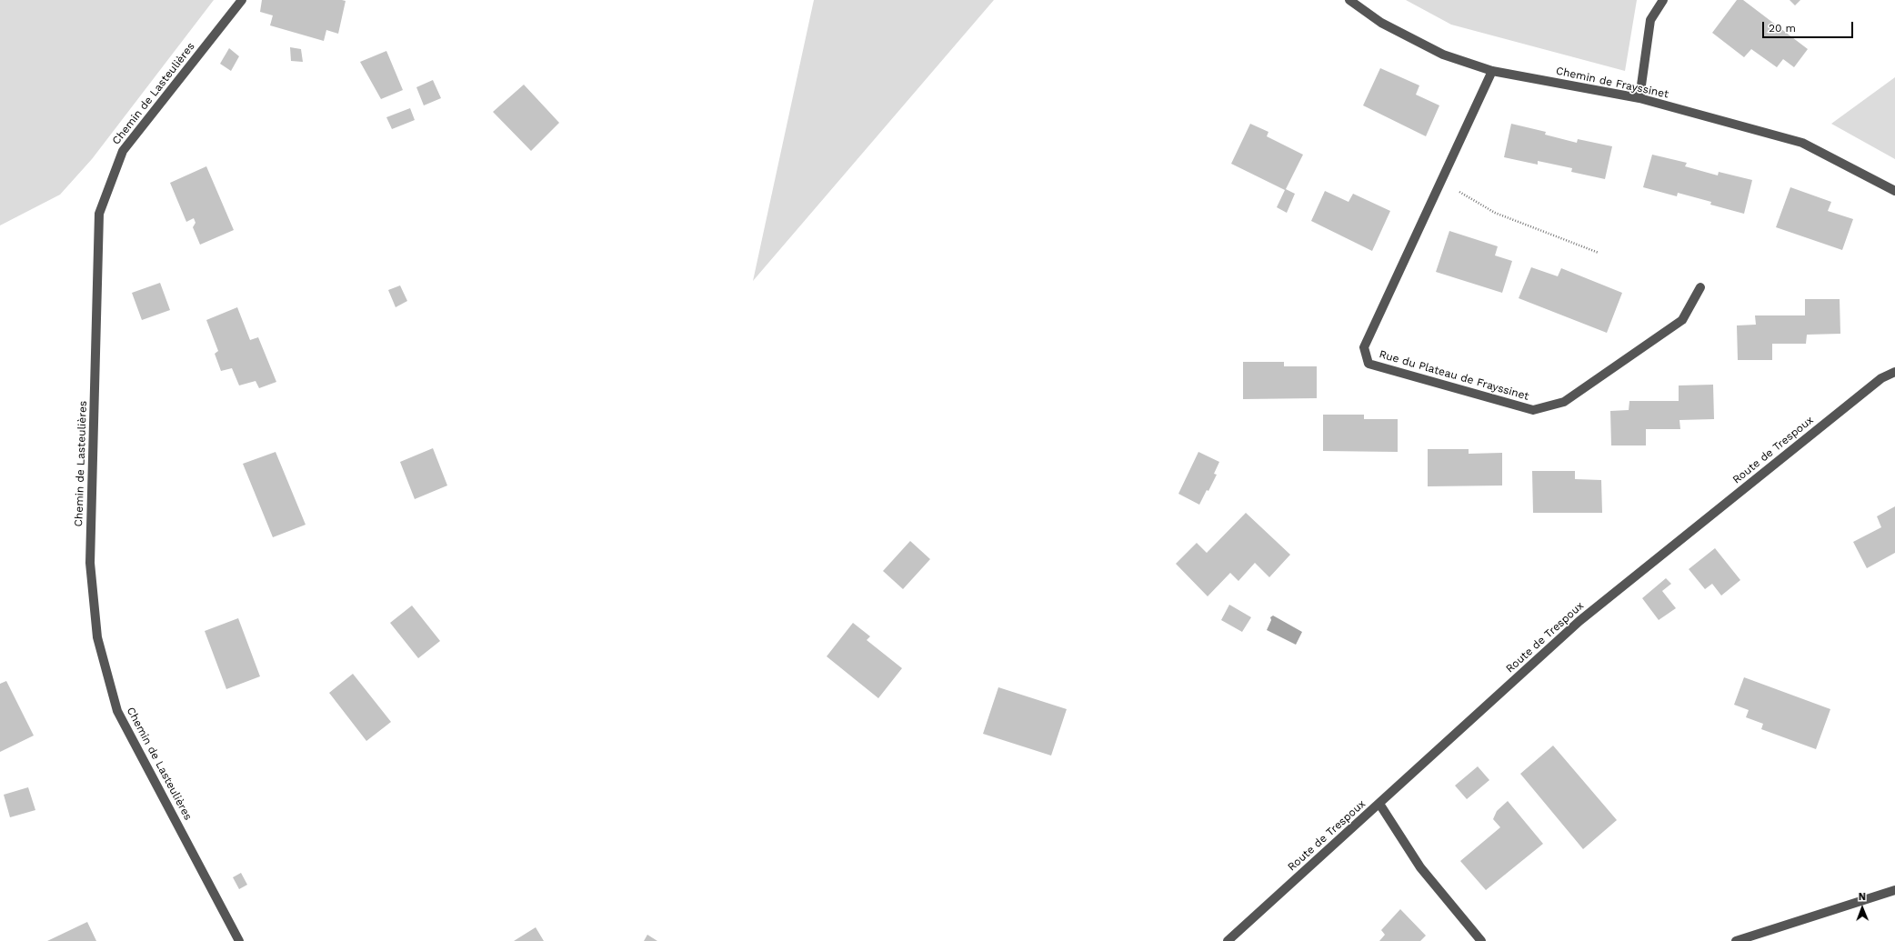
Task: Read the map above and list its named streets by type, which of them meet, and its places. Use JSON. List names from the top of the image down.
{
  "streets": {
    "street": [
      "Chemin de Frayssinet",
      "Chemin de Lasteulières",
      "Rue du Plateau de Frayssinet",
      "Route de Trespoux"
    ]
  },
  "crossings": [
    ["Chemin de Frayssinet", "Rue du Plateau de Frayssinet"]
  ],
  "scale_bar": "20 m",
  "north": "top"
}
